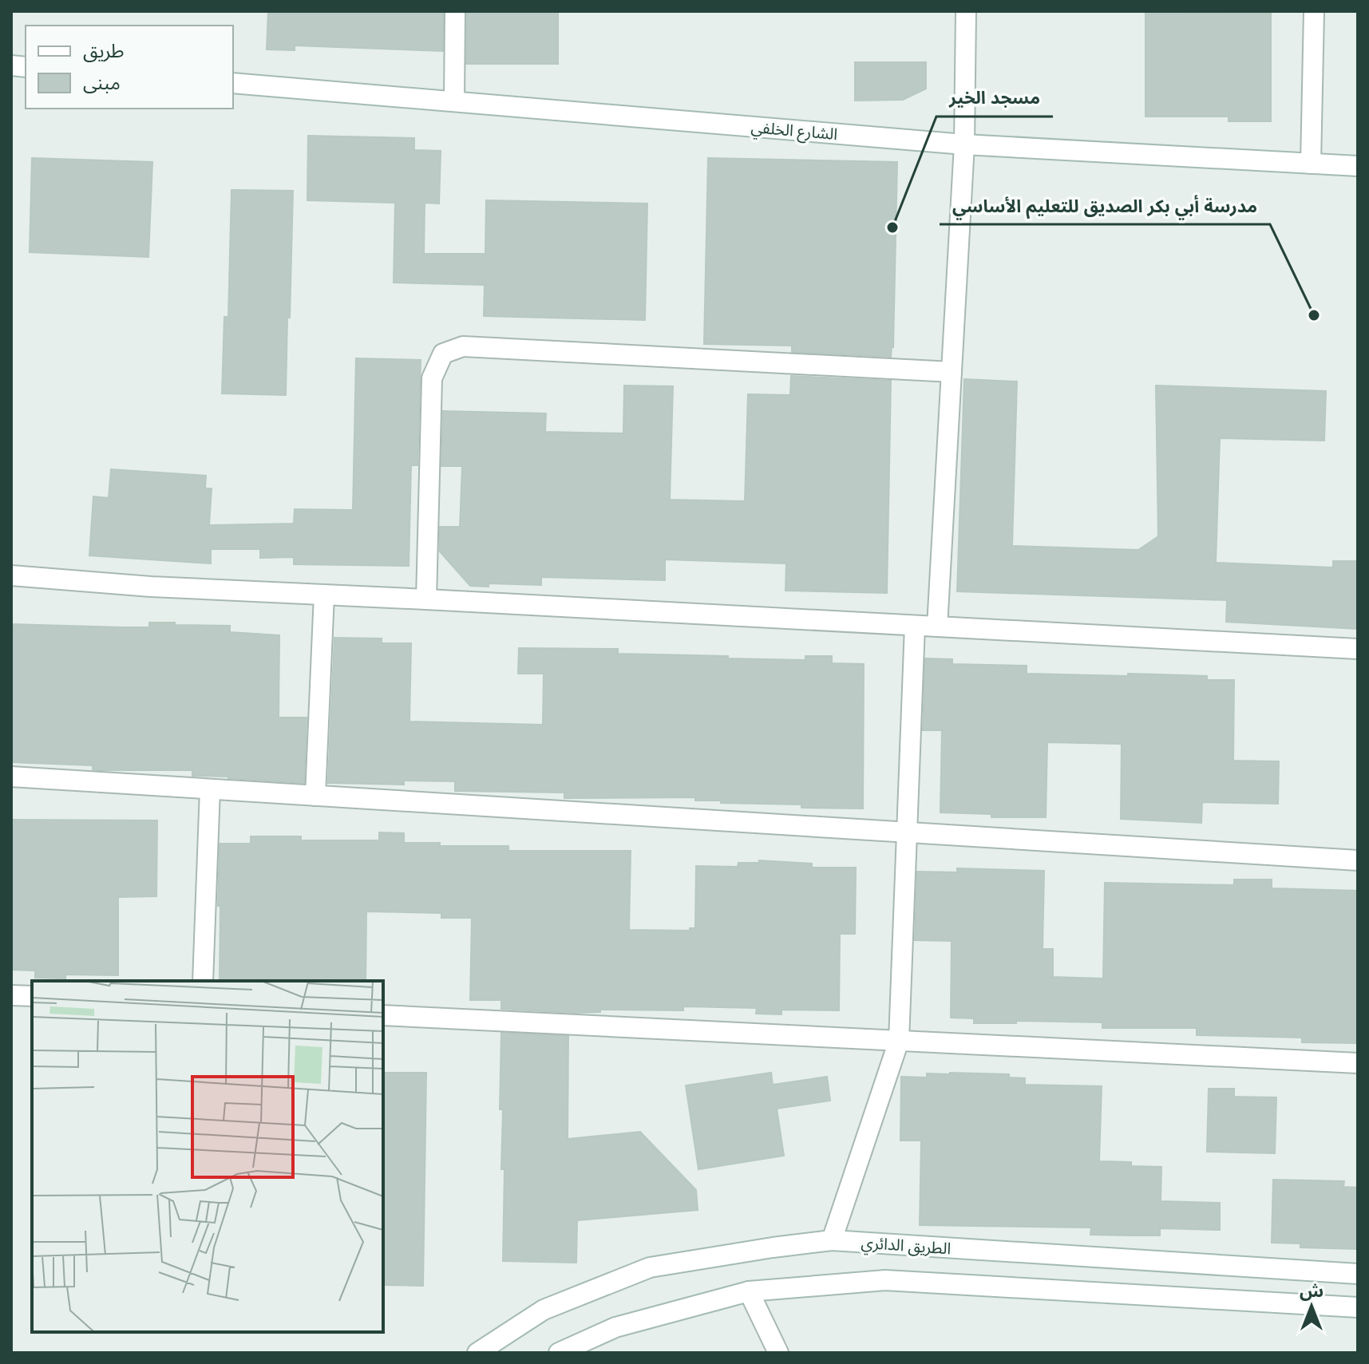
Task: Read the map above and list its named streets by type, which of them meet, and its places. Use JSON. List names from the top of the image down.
{
  "streets": {
    "street": ["الشارع الخلفي", "الطريق الدائري"]
  },
  "places": ["مسجد الخير", "مدرسة أبي بكر الصديق للتعليم الأساسي"],
  "legend": ["طريق", "مبنى"],
  "north": "top"
}
